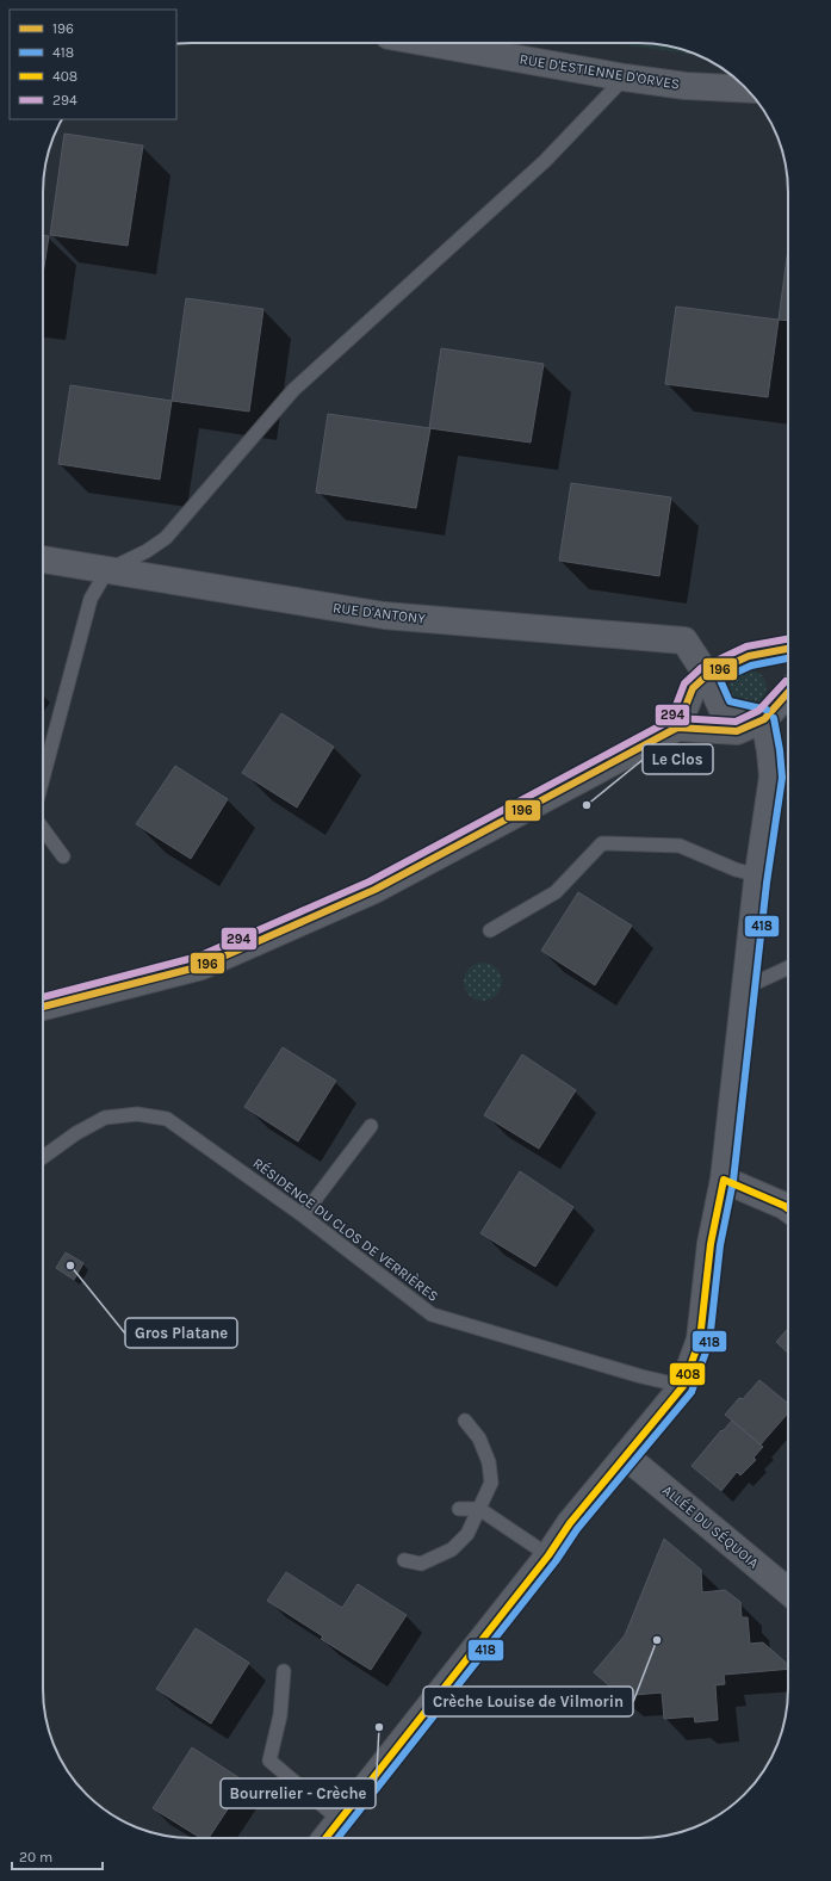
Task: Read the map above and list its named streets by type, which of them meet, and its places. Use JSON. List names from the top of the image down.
{
  "streets": {
    "street": ["RUE D'ESTIENNE D'ORVES", "RUE D'ANTONY", "ALLÉE DU SÉQUOIA"],
    "lane": ["RÉSIDENCE DU CLOS DE VERRIÈRES"]
  },
  "places": [
    "Le Clos",
    "Gros Platane",
    "Crèche Louise de Vilmorin",
    "Bourrelier - Crèche"
  ],
  "lines": [
    "transit line 294",
    "transit line 196",
    "transit line 418",
    "transit line 408"
  ],
  "legend": [
    "196",
    "418",
    "408",
    "294"
  ],
  "scale_bar": "20 m"
}
